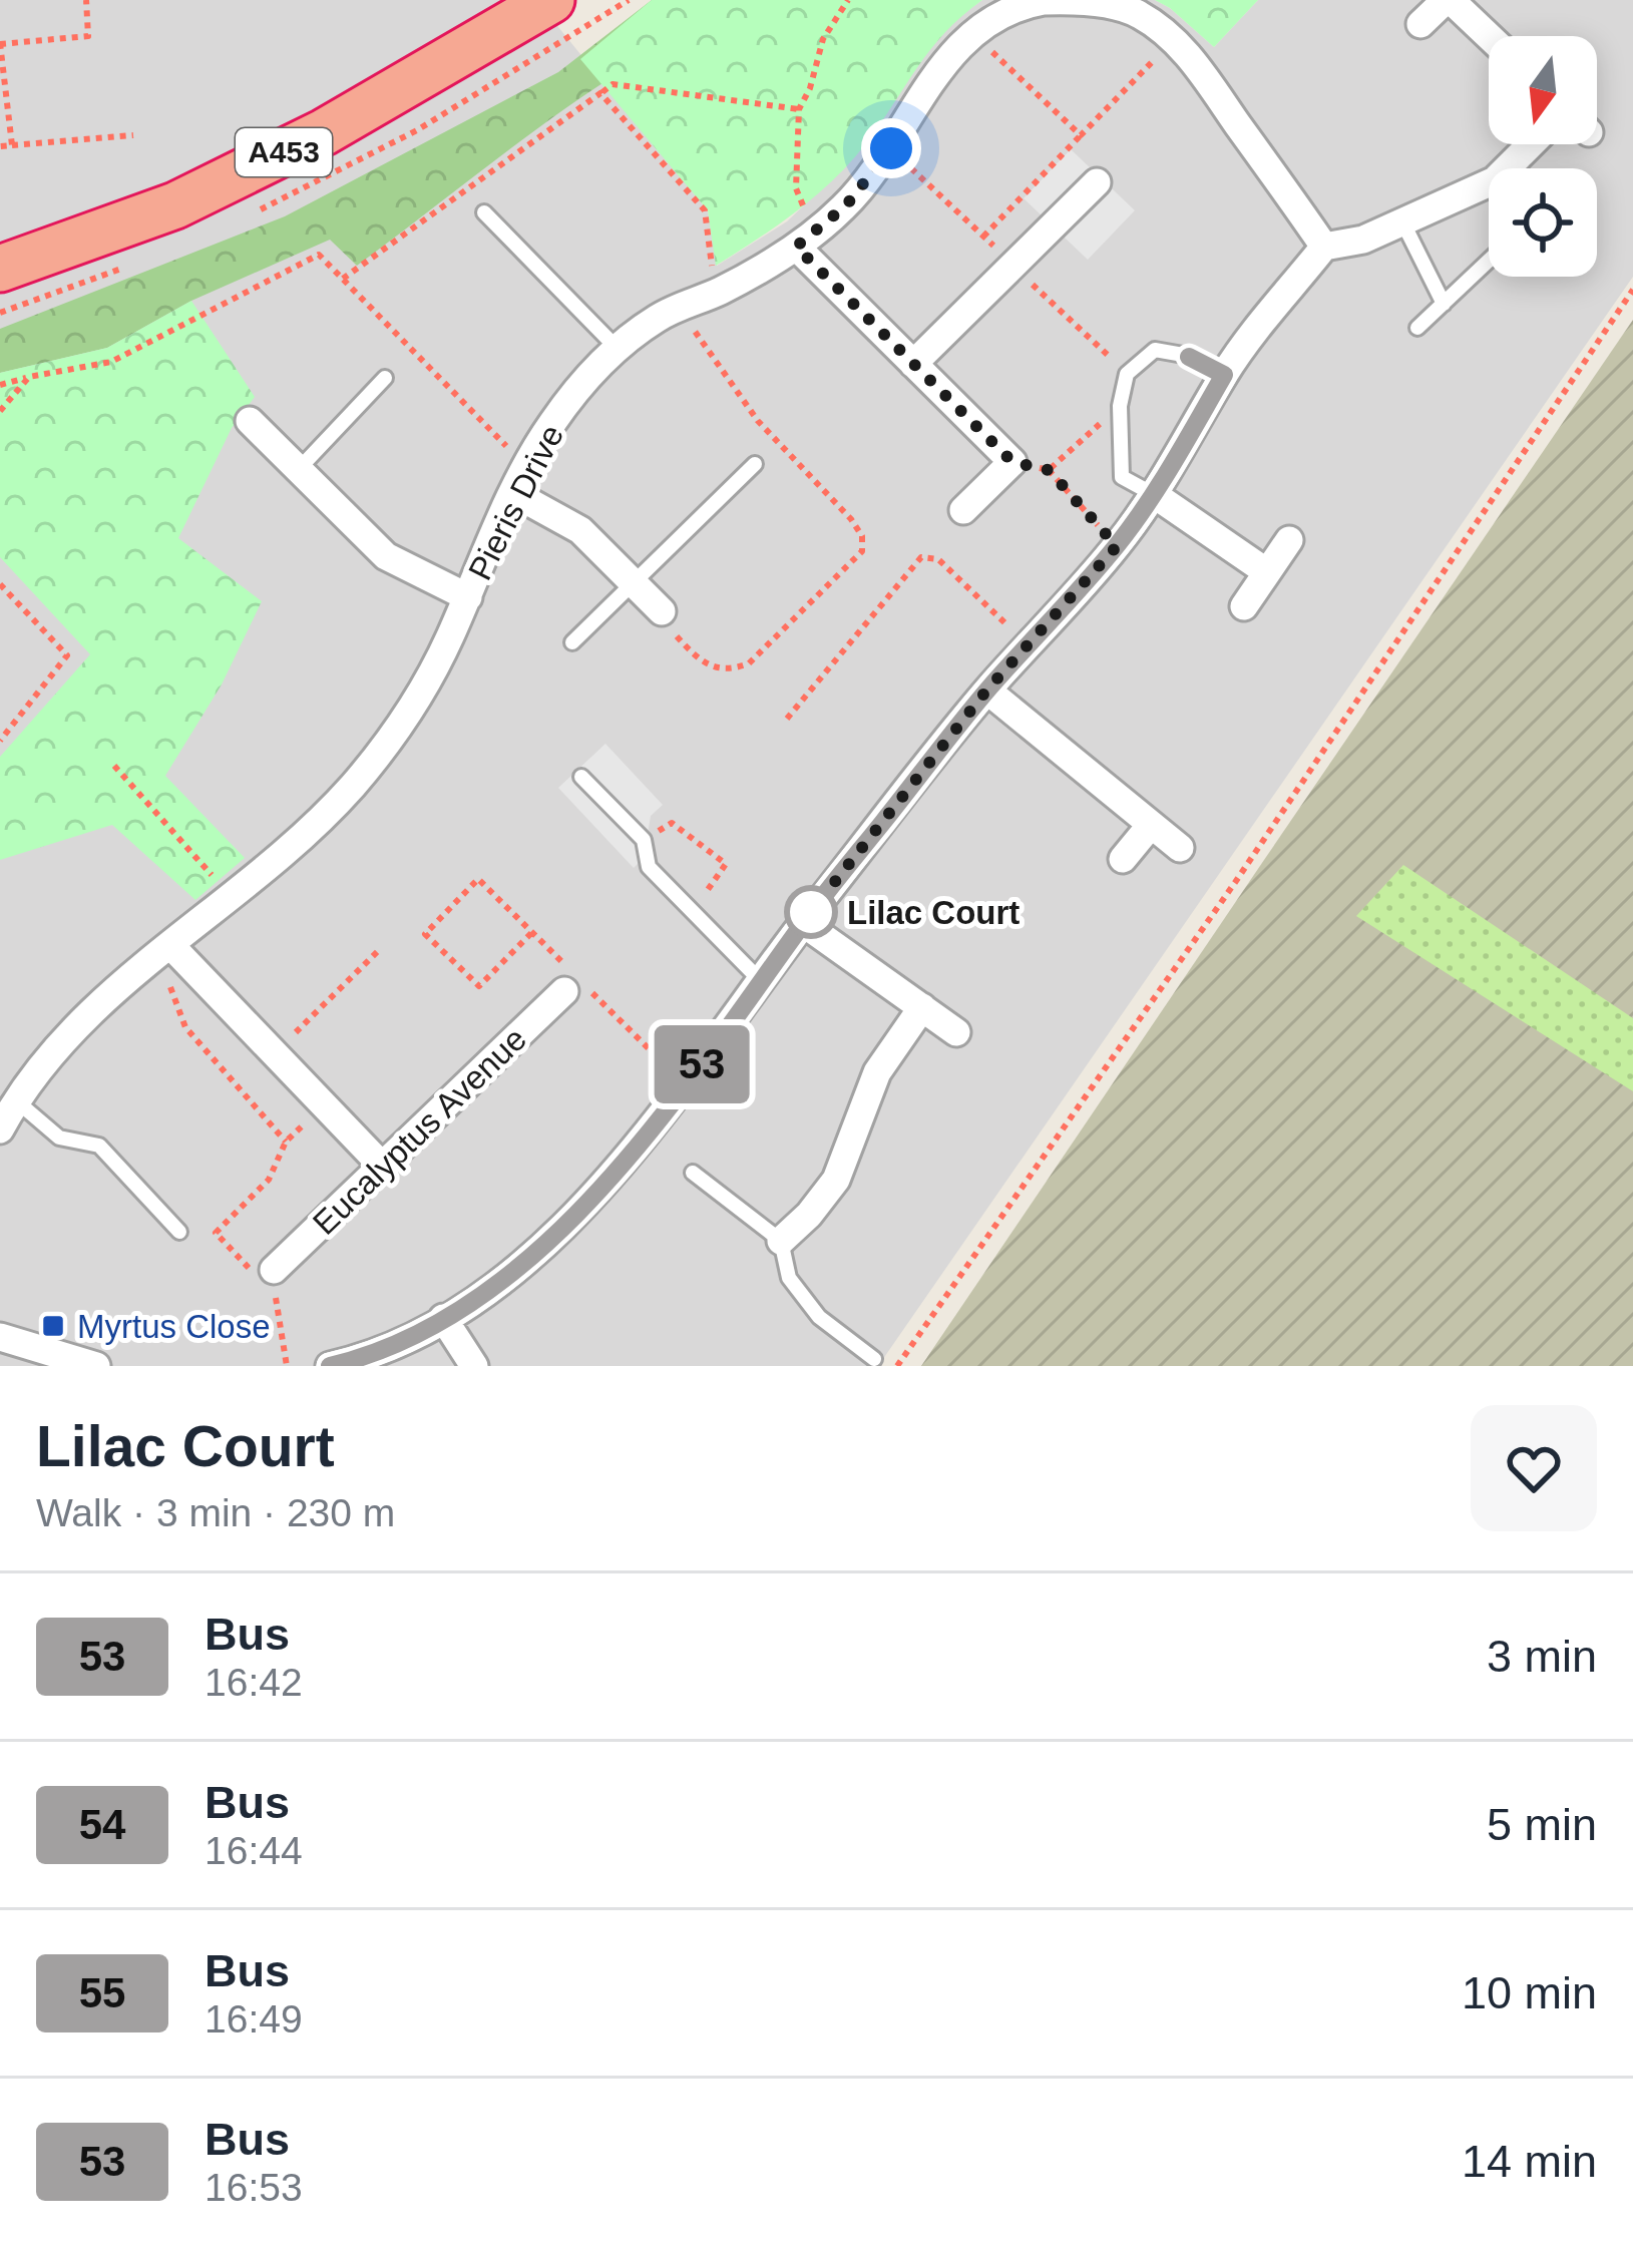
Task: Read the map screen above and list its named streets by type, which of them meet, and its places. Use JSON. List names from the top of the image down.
{
  "streets": {
    "highway": ["A453"],
    "street": ["Pieris Drive", "Eucalyptus Avenue"]
  },
  "places": {
    "other": ["Lilac Court"],
    "transit": ["Myrtus Close"]
  },
  "lines": ["bus line 53"],
  "north": "bottom",
  "page": {
    "on_map": "53",
    "heading": ["Lilac Court", "Walk · 3 min · 230 m"],
    "list": [
      {
        "mark": "53",
        "name": "Bus",
        "note": "16:42",
        "value": "3 min"
      },
      {
        "mark": "54",
        "name": "Bus",
        "note": "16:44",
        "value": "5 min"
      },
      {
        "mark": "55",
        "name": "Bus",
        "note": "16:49",
        "value": "10 min"
      },
      {
        "mark": "53",
        "name": "Bus",
        "note": "16:53",
        "value": "14 min"
      }
    ]
  }
}
